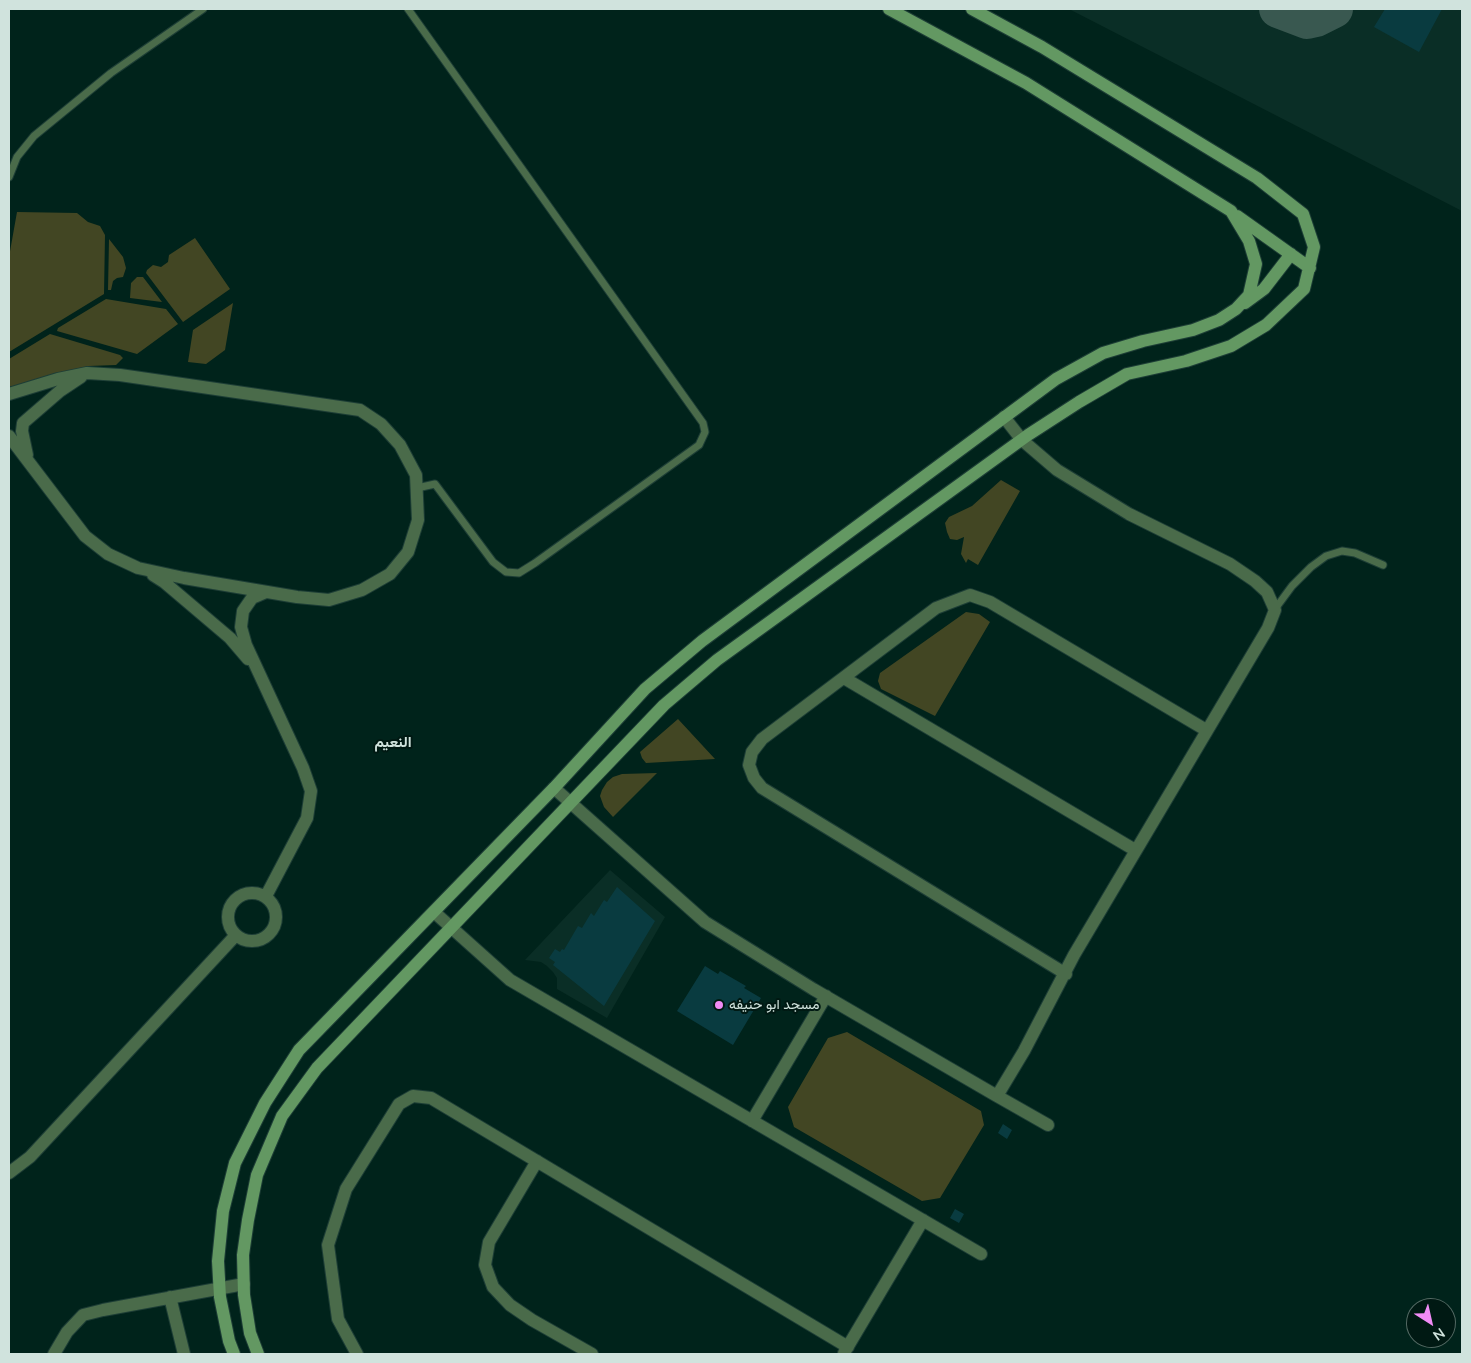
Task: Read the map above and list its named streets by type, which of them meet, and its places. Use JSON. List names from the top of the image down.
{
  "districts": ["النعيم"],
  "places": ["مسجد ابو حنيفه"],
  "north": "bottom right"
}
